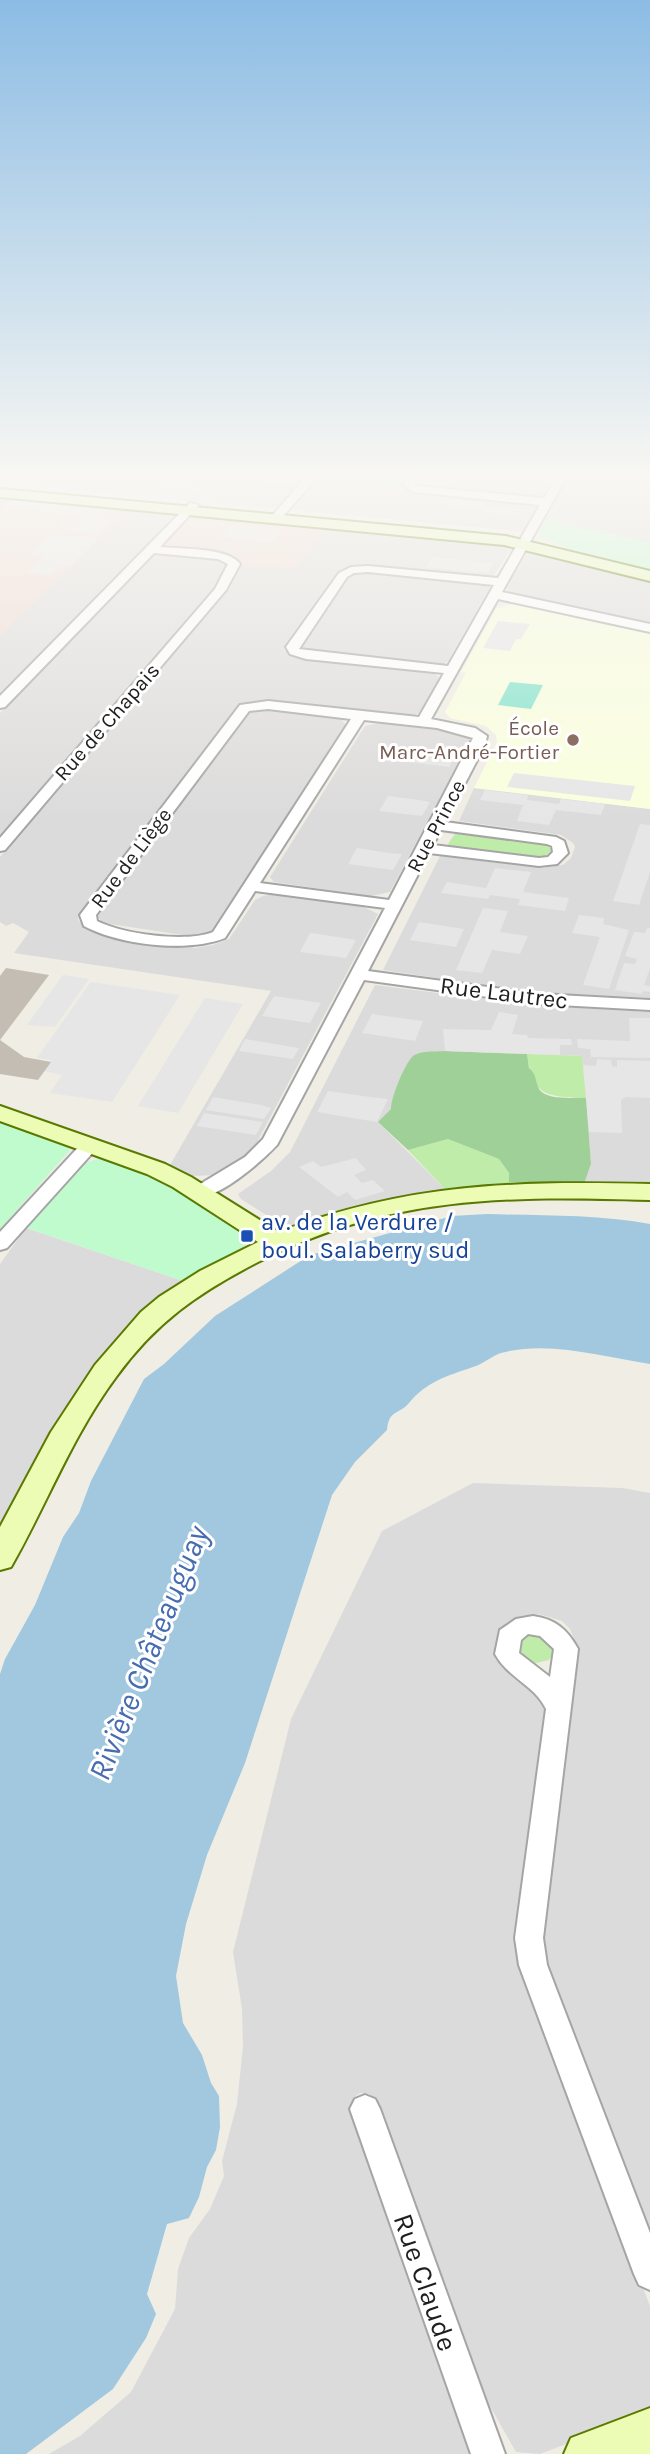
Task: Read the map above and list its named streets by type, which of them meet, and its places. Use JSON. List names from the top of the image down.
{
  "streets": {
    "street": [
      "Rue de Chapais",
      "Rue Prince",
      "Rue de Liège",
      "Rue Lautrec",
      "Rue Claude"
    ]
  },
  "crossings": [
    ["Rue Prince", "Rue de Liège"],
    ["Rue Prince", "Rue Lautrec"]
  ],
  "water": ["Rivière Châteauguay"],
  "places": {
    "other": ["École Marc-André-Fortier"],
    "transit": ["av. de la Verdure / boul. Salaberry sud"]
  }
}
